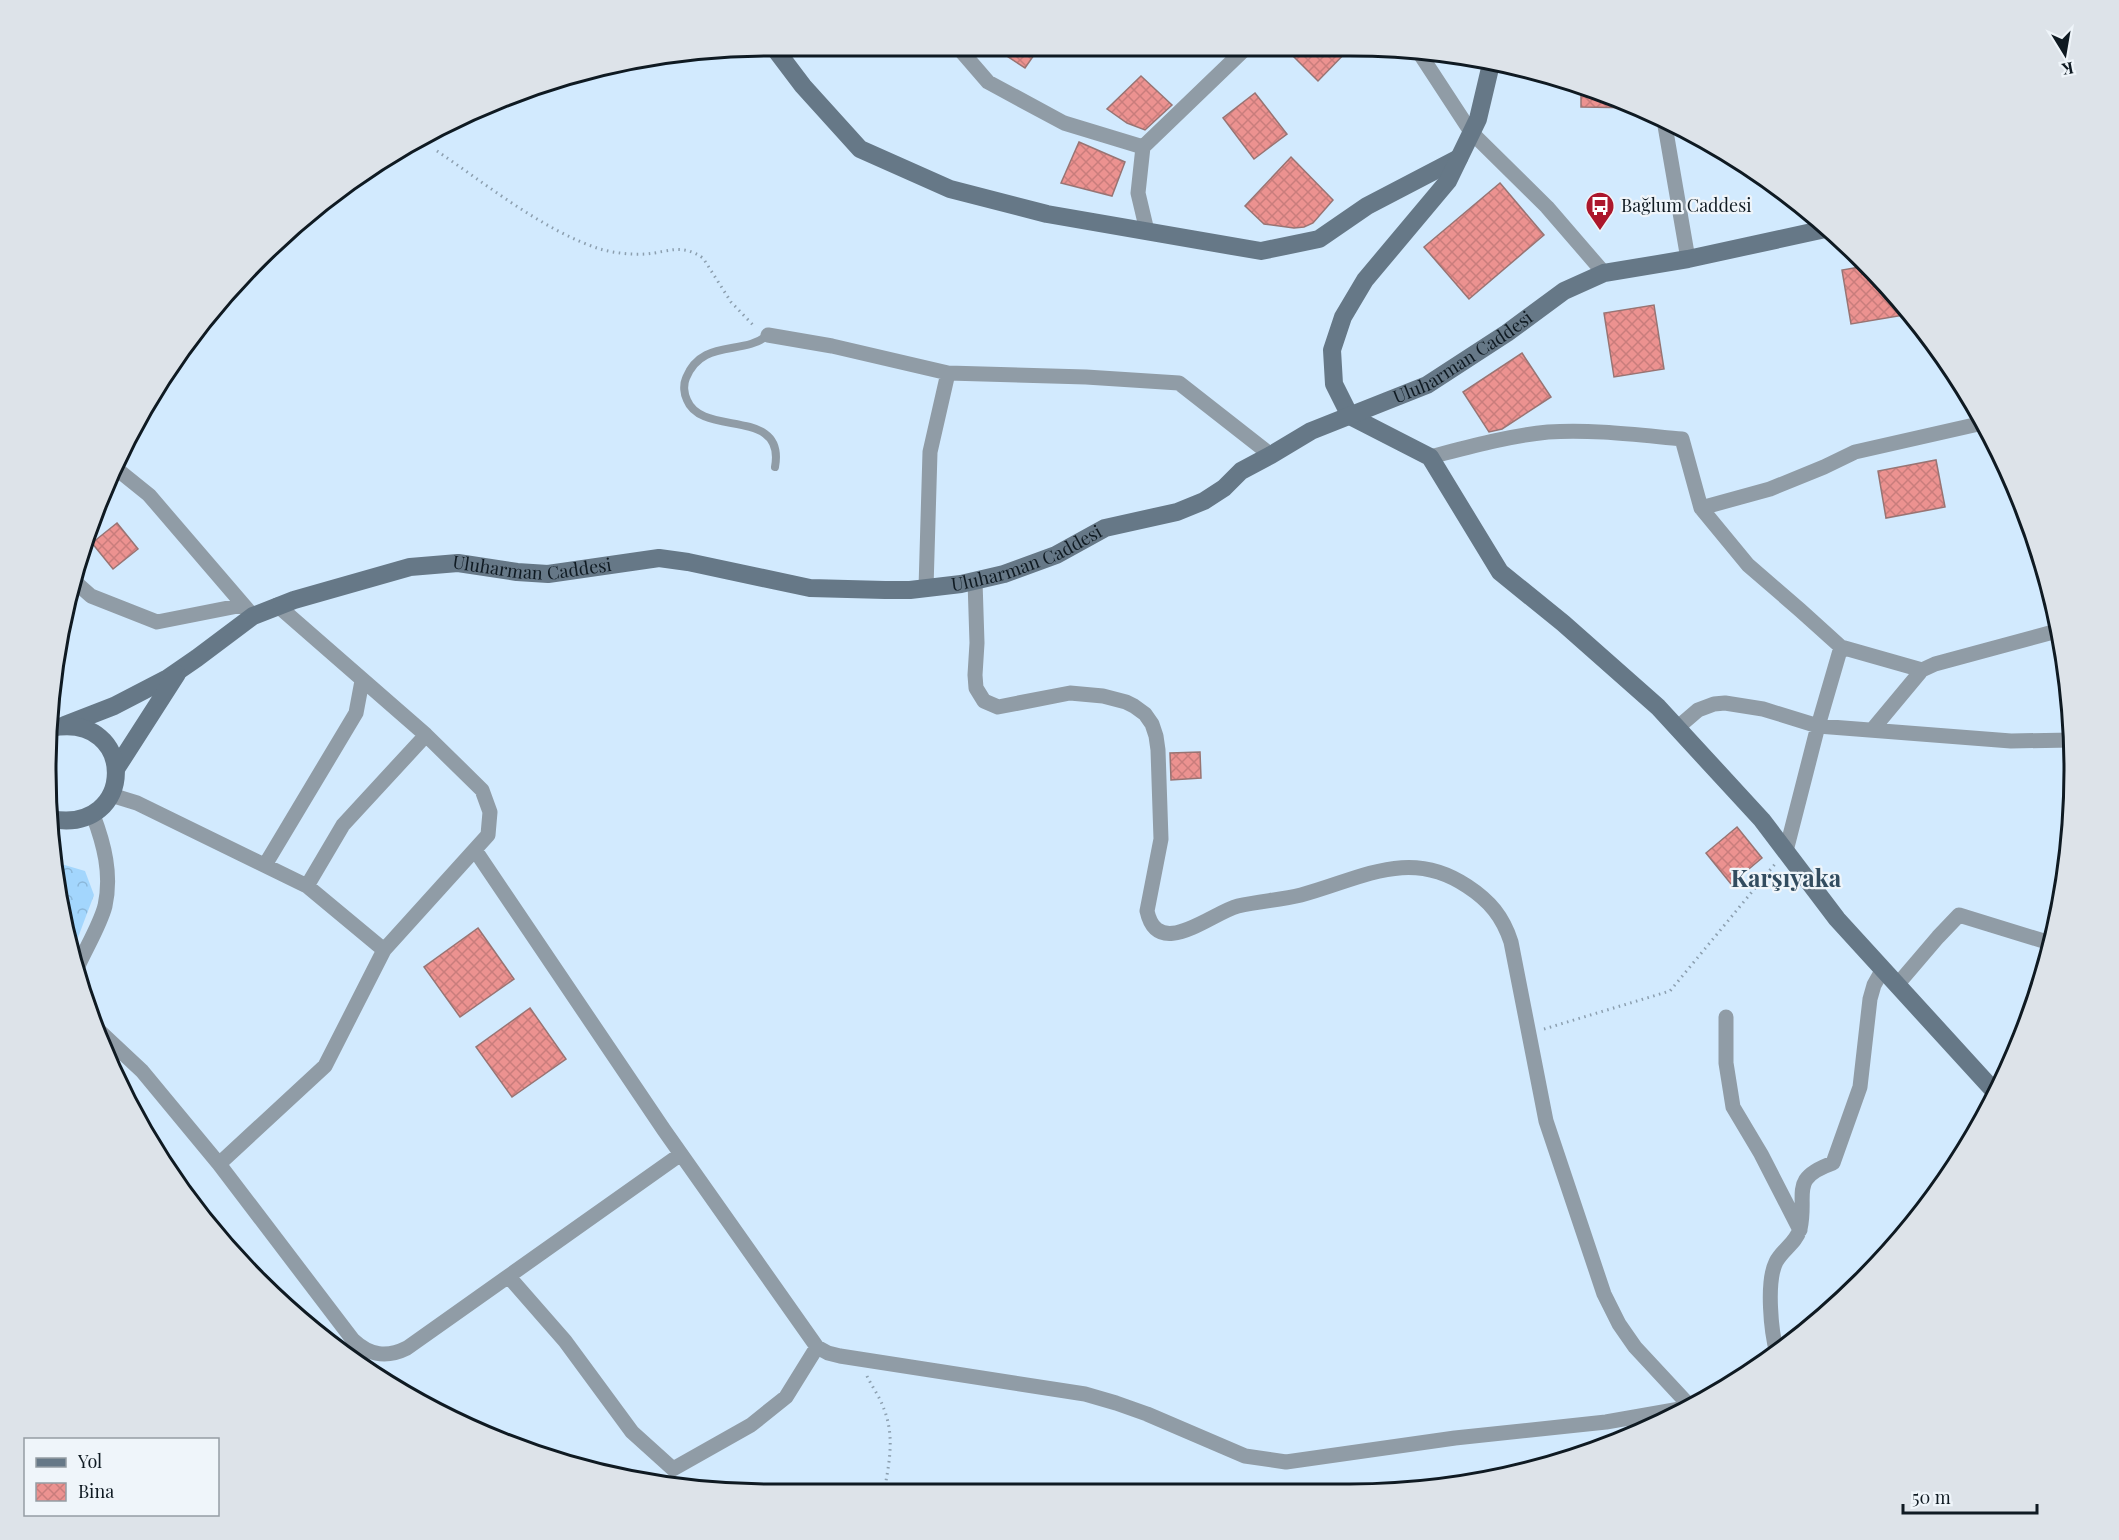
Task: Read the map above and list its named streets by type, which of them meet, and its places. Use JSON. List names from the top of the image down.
{
  "streets": {
    "main road": ["Uluharman Caddesi"]
  },
  "districts": ["Karşıyaka"],
  "places": {
    "bus stop": ["Bağlum Caddesi"]
  },
  "legend": ["Yol", "Bina"],
  "scale_bar": "50 m",
  "north": "bottom"
}
